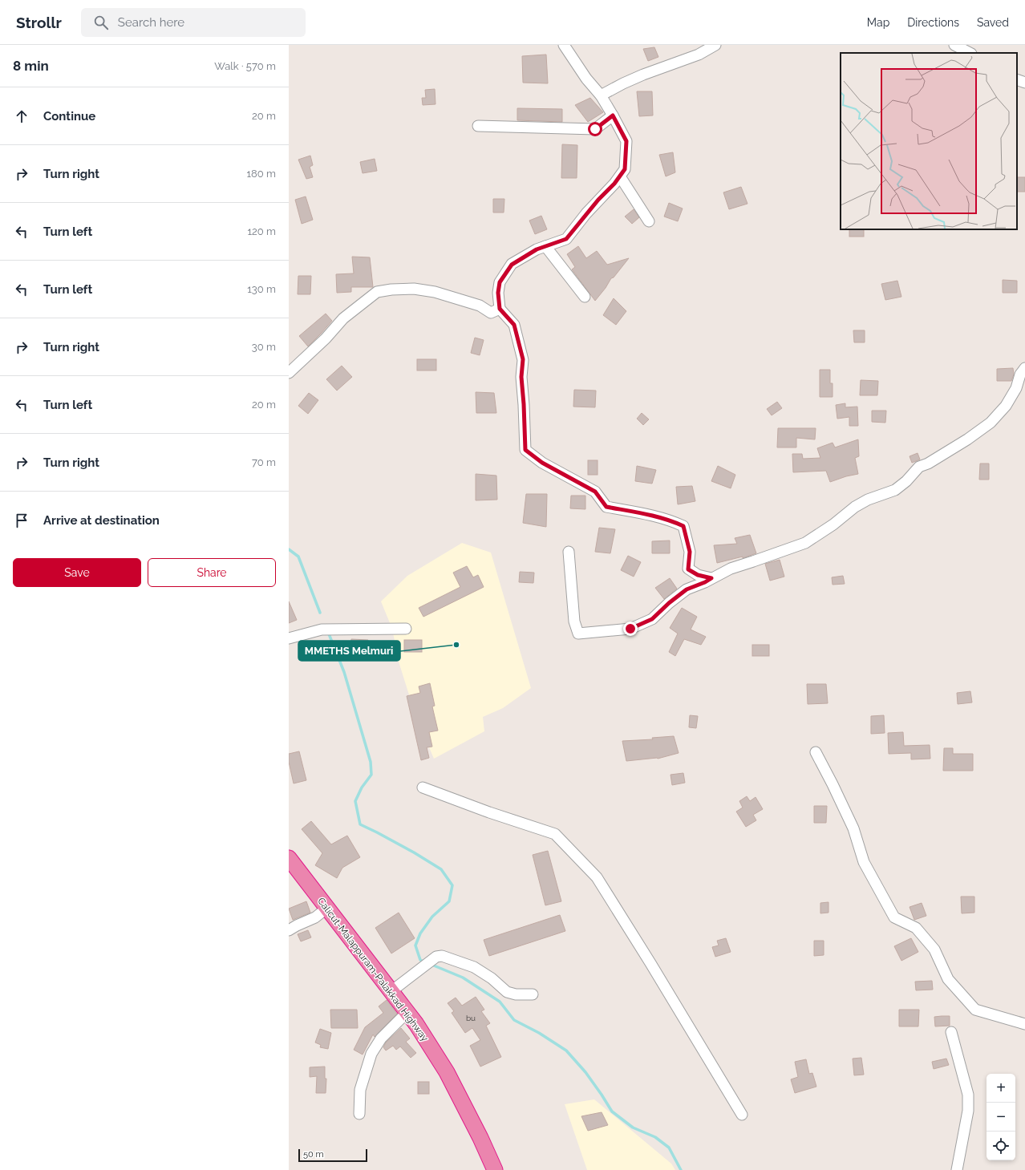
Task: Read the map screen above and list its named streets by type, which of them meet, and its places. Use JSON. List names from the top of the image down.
{
  "streets": {
    "highway": ["Calicut-Malappuram-Palakkad Highway"]
  },
  "places": ["MMETHS Melmuri"],
  "house_numbers": ["bu"],
  "scale_bar": "50 m",
  "page": {
    "header": "Strollr",
    "search": "Search here",
    "nav": ["Map", "Directions", "Saved"],
    "heading": ["8 min", "Walk · 570 m"],
    "list": [
      ["Continue", "20 m"],
      ["Turn right", "180 m"],
      ["Turn left", "120 m"],
      ["Turn left", "130 m"],
      ["Turn right", "30 m"],
      ["Turn left", "20 m"],
      ["Turn right", "70 m"],
      "Arrive at destination"
    ],
    "buttons": ["Save", "Share"],
    "map_buttons": ["+", "−"],
    "scale": "50 m"
  }
}
